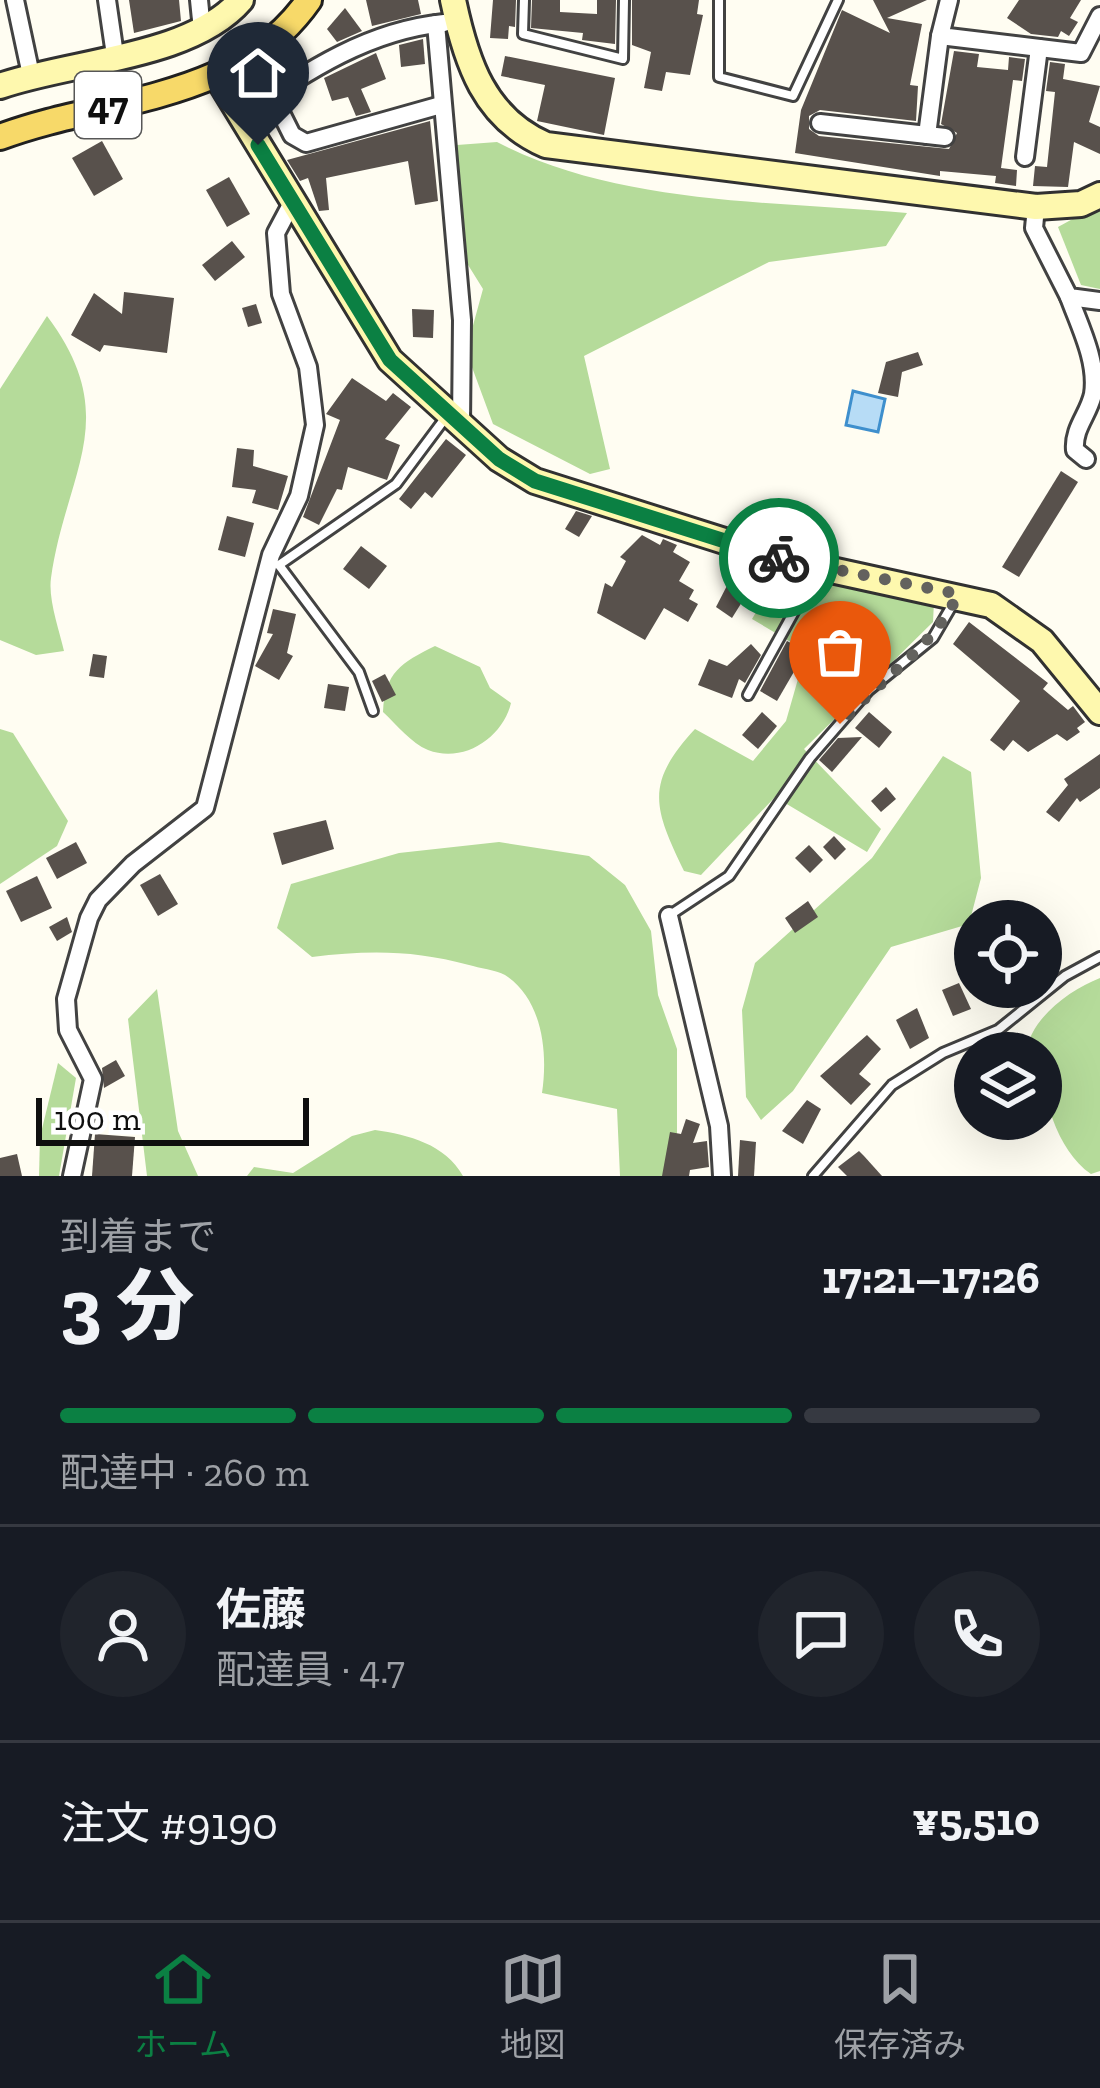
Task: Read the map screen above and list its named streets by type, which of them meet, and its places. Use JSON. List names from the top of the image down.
{
  "streets": {
    "main road": ["47"]
  },
  "scale_bar": "100 m",
  "page": {
    "scale": "100 m",
    "heading": ["3 分", "到着まで", "17:21–17:26"],
    "panel": [
      "佐藤",
      "配達員 · 4.7",
      "注文 #9190",
      "¥5,510"
    ],
    "bar": "配達中 · 260 m",
    "tabs": ["ホーム", "地図", "保存済み"]
  }
}
